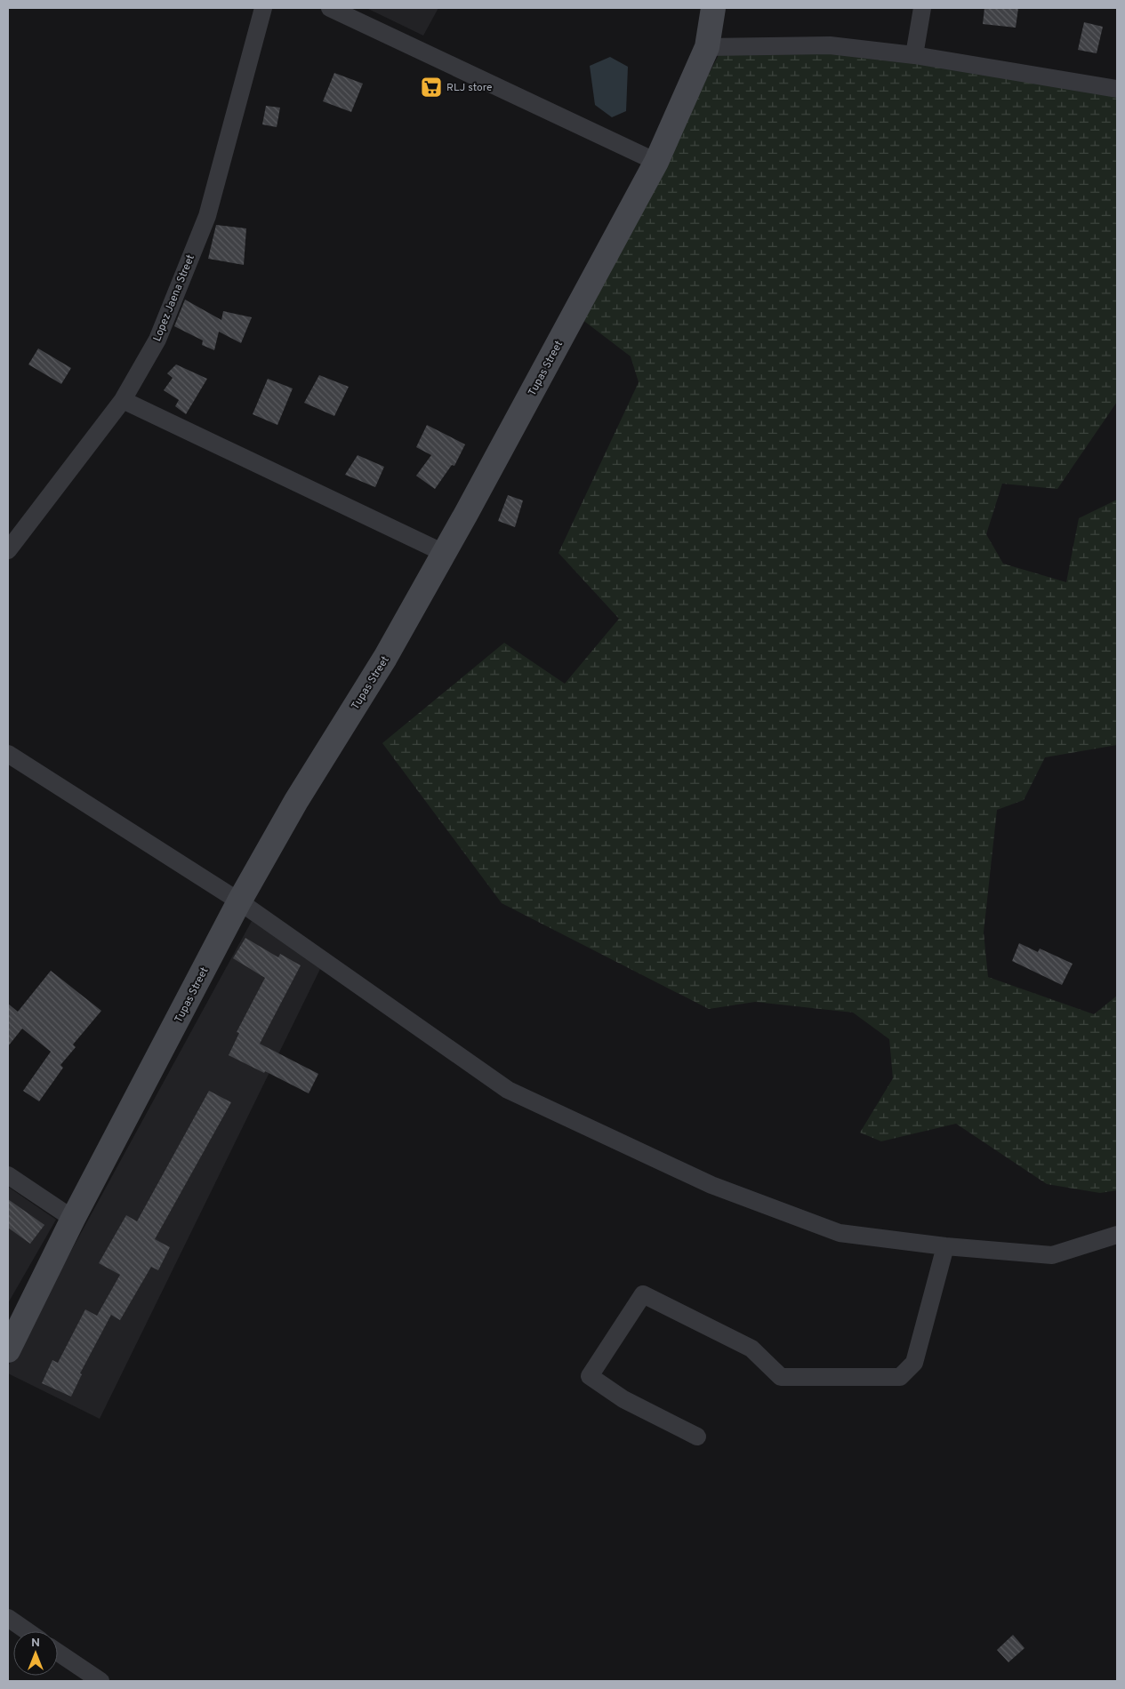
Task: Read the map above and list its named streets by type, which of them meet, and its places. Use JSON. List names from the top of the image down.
{
  "streets": {
    "street": ["Lopez Jaena Street", "Tupas Street"]
  },
  "places": {
    "supermarket": ["RLJ store"]
  },
  "north": "top"
}
